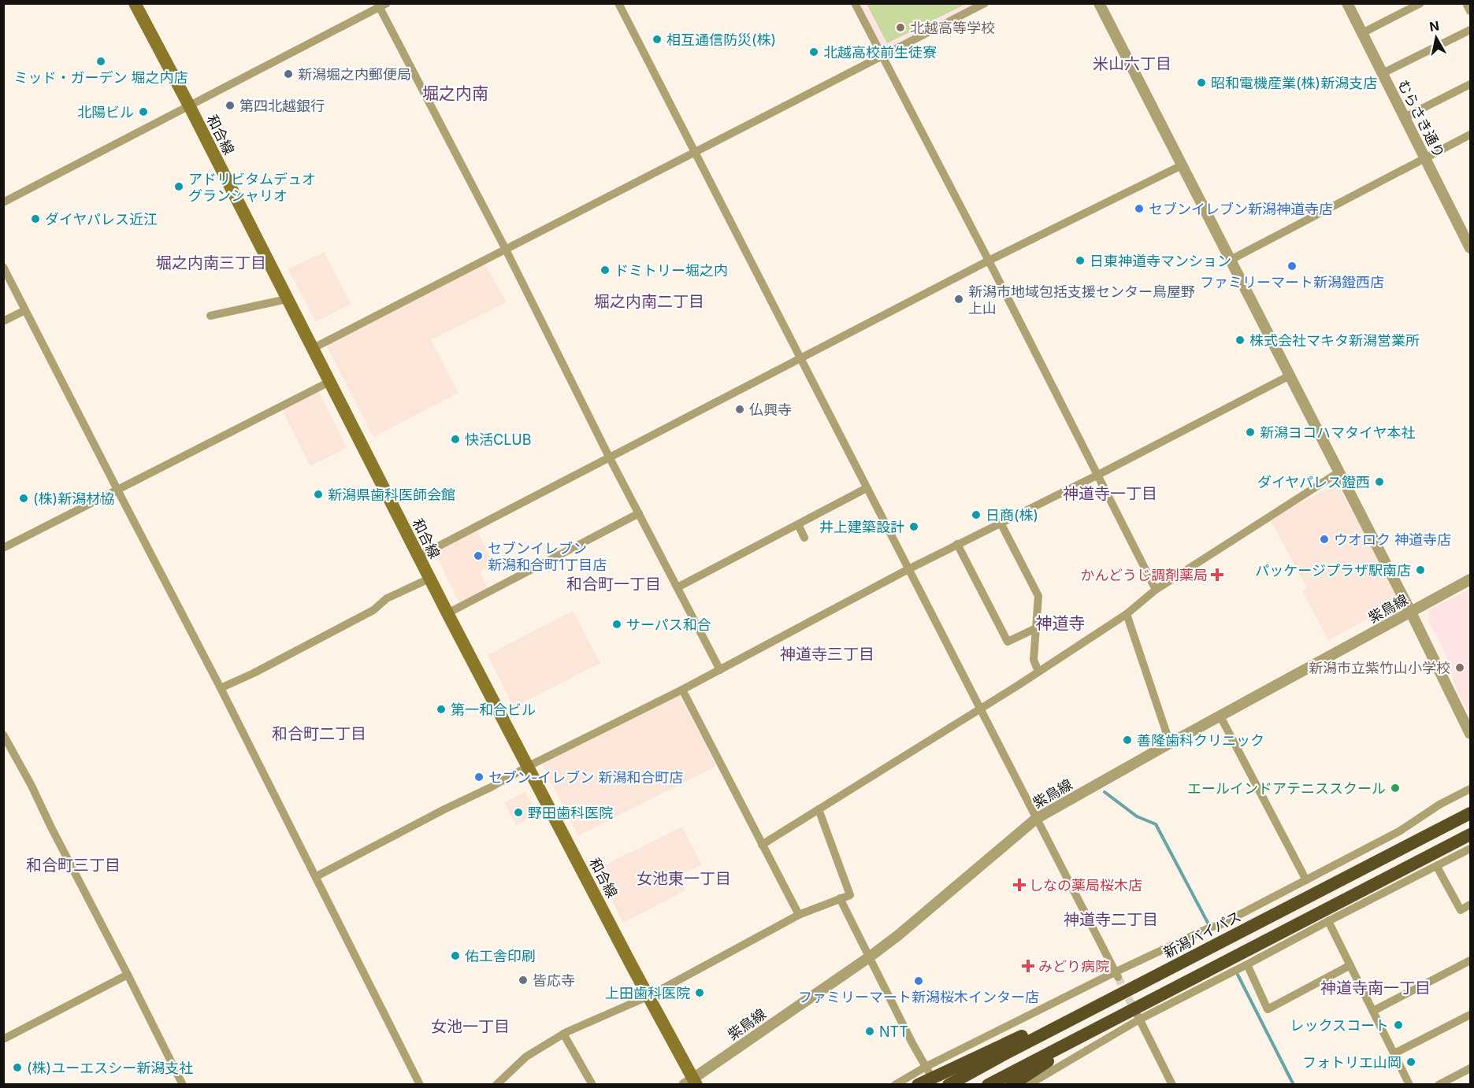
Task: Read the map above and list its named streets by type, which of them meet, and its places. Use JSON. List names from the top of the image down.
{
  "streets": {
    "highway": ["新潟バイパス"],
    "main road": ["和合線"],
    "street": ["むらさき通り", "紫鳥線"]
  },
  "crossings": [
    ["和合線", "紫鳥線"]
  ],
  "districts": [
    "米山六丁目",
    "堀之内南",
    "堀之内南三丁目",
    "堀之内南二丁目",
    "神道寺一丁目",
    "和合町一丁目",
    "神道寺",
    "神道寺三丁目",
    "和合町二丁目",
    "和合町三丁目",
    "女池東一丁目",
    "神道寺二丁目",
    "神道寺南一丁目",
    "女池一丁目"
  ],
  "places": {
    "other": [
      "北越高等学校",
      "相互通信防災(株)",
      "北越高校前生徒寮",
      "ミッド・ガーデン 堀之内店",
      "新潟堀之内郵便局",
      "昭和電機産業(株)新潟支店",
      "第四北越銀行",
      "北陽ビル",
      "アドリビタムデュオ グランシャリオ",
      "セブンイレブン新潟神道寺店",
      "ダイヤパレス近江",
      "日東神道寺マンション",
      "ファミリーマート新潟鐙西店",
      "ドミトリー堀之内",
      "新潟市地域包括支援センター鳥屋野 上山",
      "株式会社マキタ新潟営業所",
      "仏興寺",
      "新潟ヨコハマタイヤ本社",
      "快活CLUB",
      "ダイヤパレス鐙西",
      "新潟県歯科医師会館",
      "(株)新潟材協",
      "日商(株)",
      "井上建築設計",
      "ウオロク 神道寺店",
      "セブンイレブン 新潟和合町1丁目店",
      "パッケージプラザ駅南店",
      "サーパス和合",
      "新潟市立紫竹山小学校",
      "第一和合ビル",
      "善隆歯科クリニック",
      "セブン-イレブン 新潟和合町店",
      "エールインドアテニススクール",
      "野田歯科医院",
      "佑工舎印刷",
      "皆応寺",
      "ファミリーマート新潟桜木インター店",
      "上田歯科医院",
      "レックスコート",
      "NTT",
      "フォトリエ山岡",
      "(株)ユーエスシー新潟支社"
    ],
    "health": ["かんどうじ調剤薬局", "しなの薬局桜木店", "みどり病院"]
  },
  "north": "top"
}
